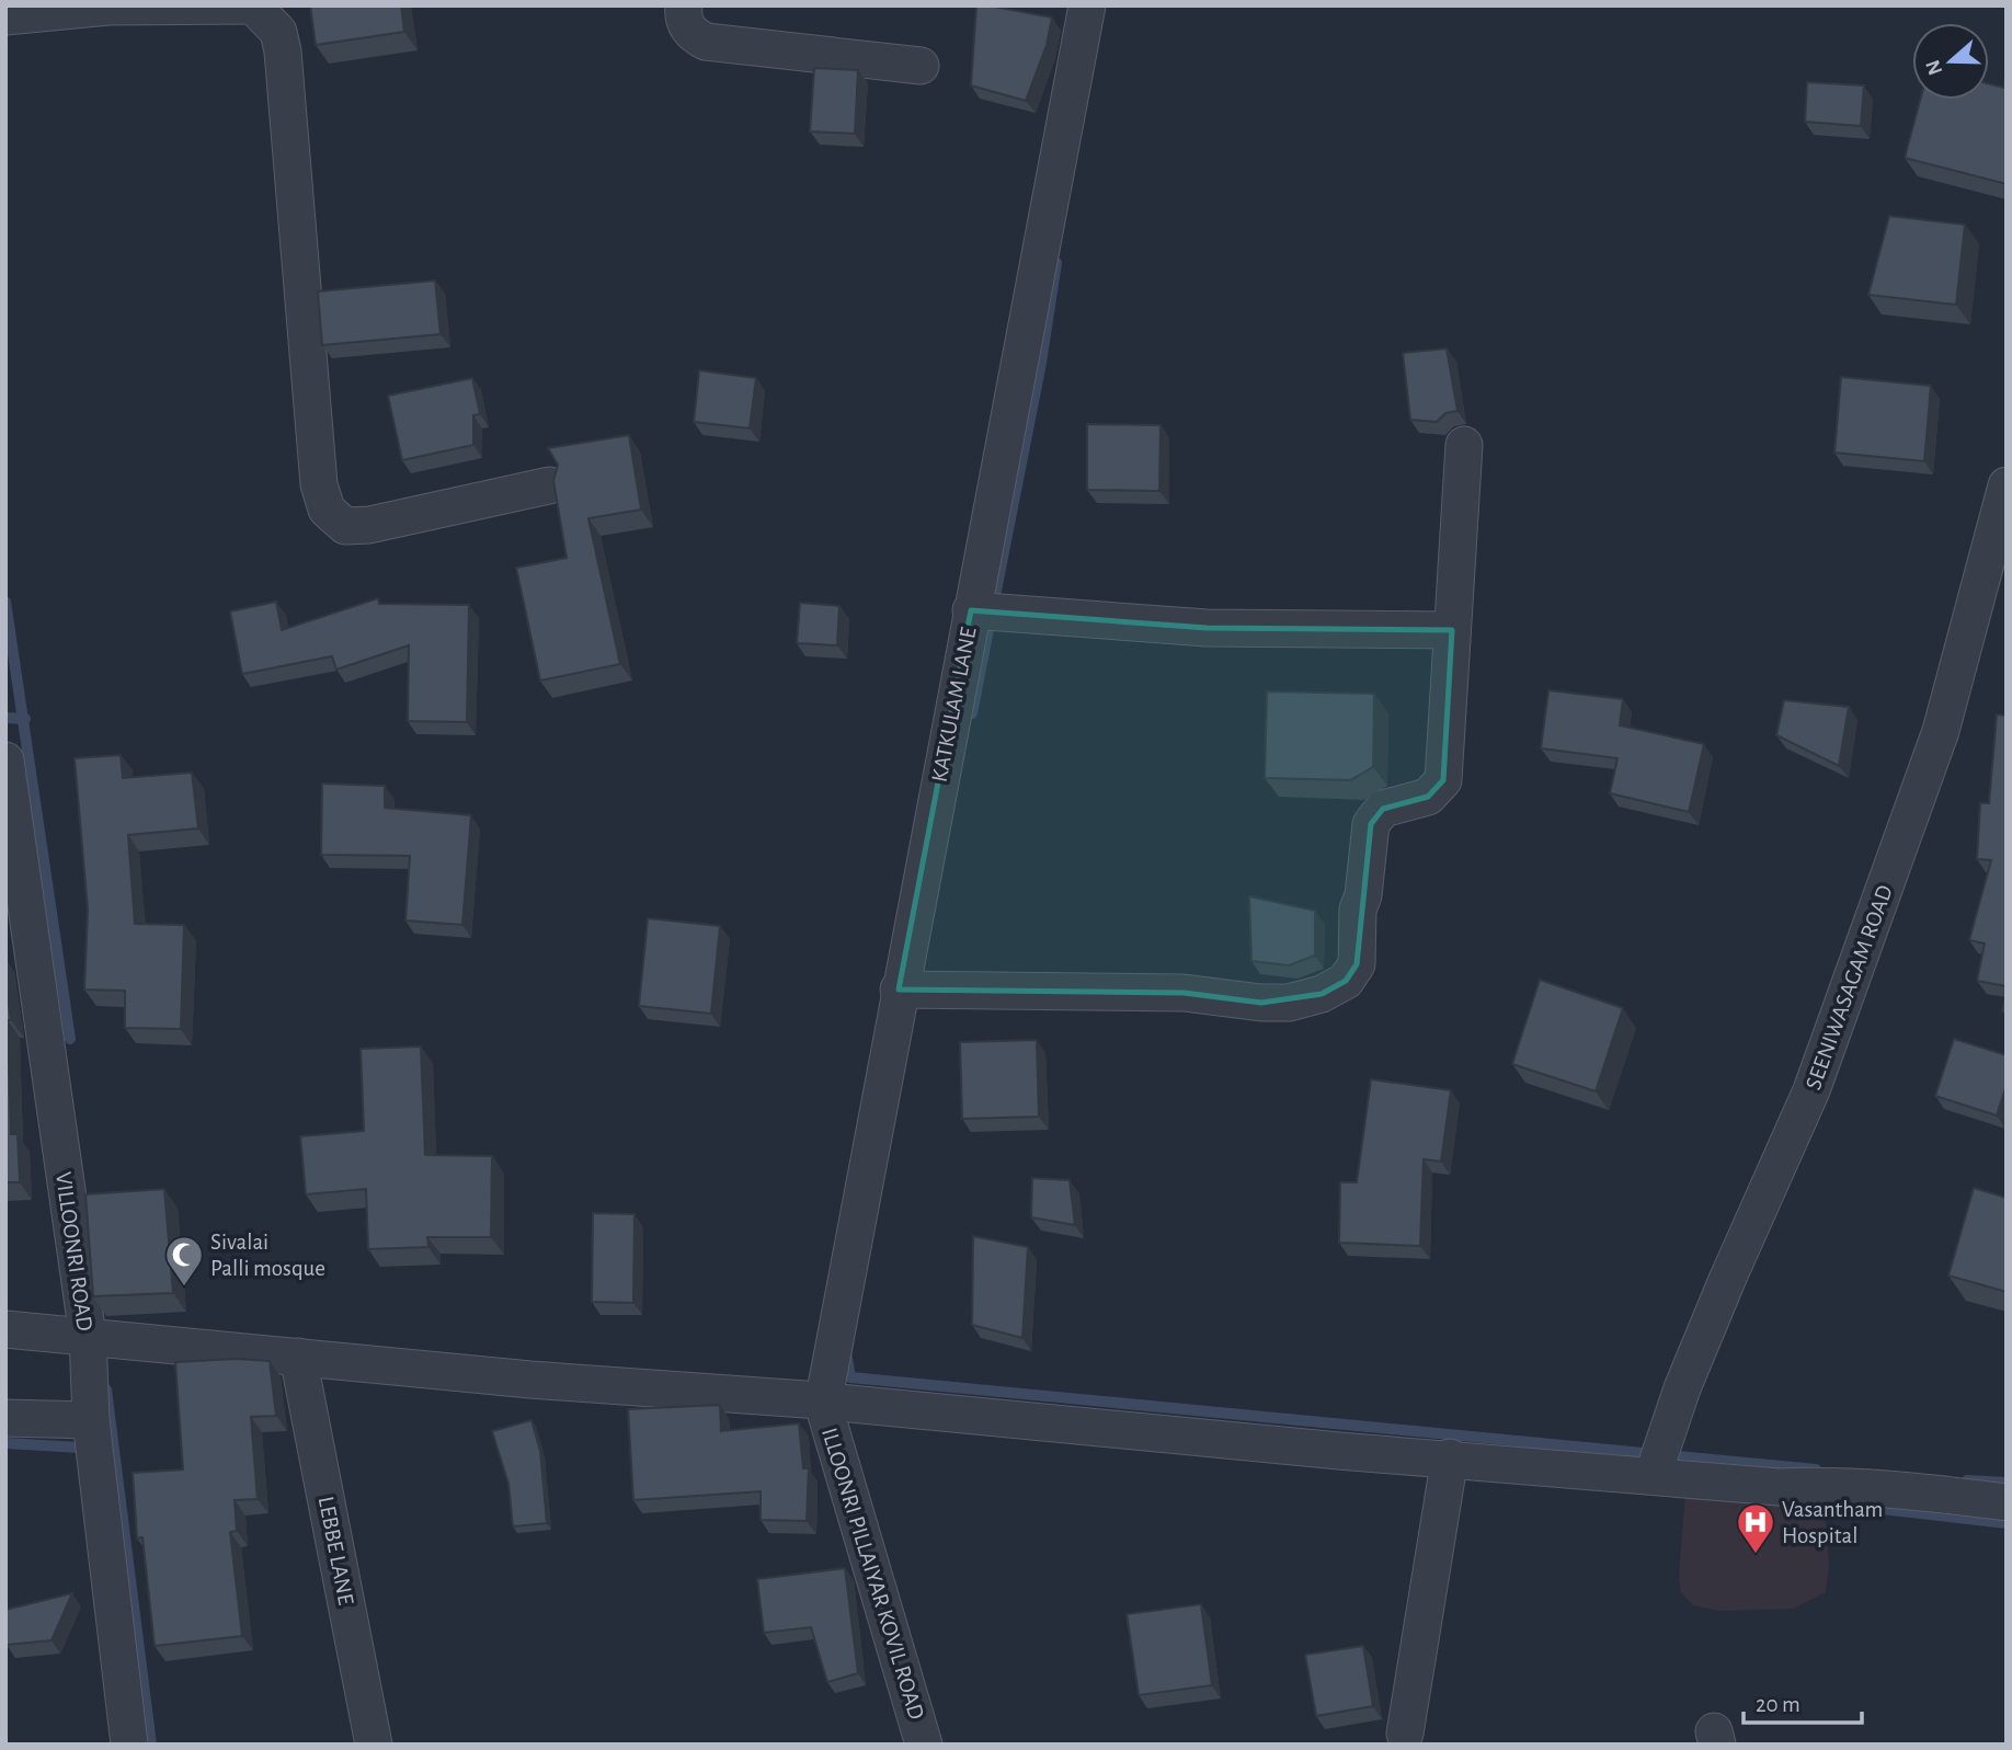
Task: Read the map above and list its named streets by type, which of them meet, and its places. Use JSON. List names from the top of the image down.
{
  "streets": {
    "street": [
      "KATKULAM LANE",
      "SEENIWASAGAM ROAD",
      "VILLOONRI ROAD",
      "LEBBE LANE",
      "ILLOONRI PILLAIYAR KOVIL ROAD"
    ]
  },
  "crossings": [
    ["KATKULAM LANE", "ILLOONRI PILLAIYAR KOVIL ROAD"]
  ],
  "places": {
    "mosque": ["Sivalai Palli mosque"],
    "hospital": ["Vasantham Hospital"]
  },
  "scale_bar": "20 m",
  "north": "left"
}
